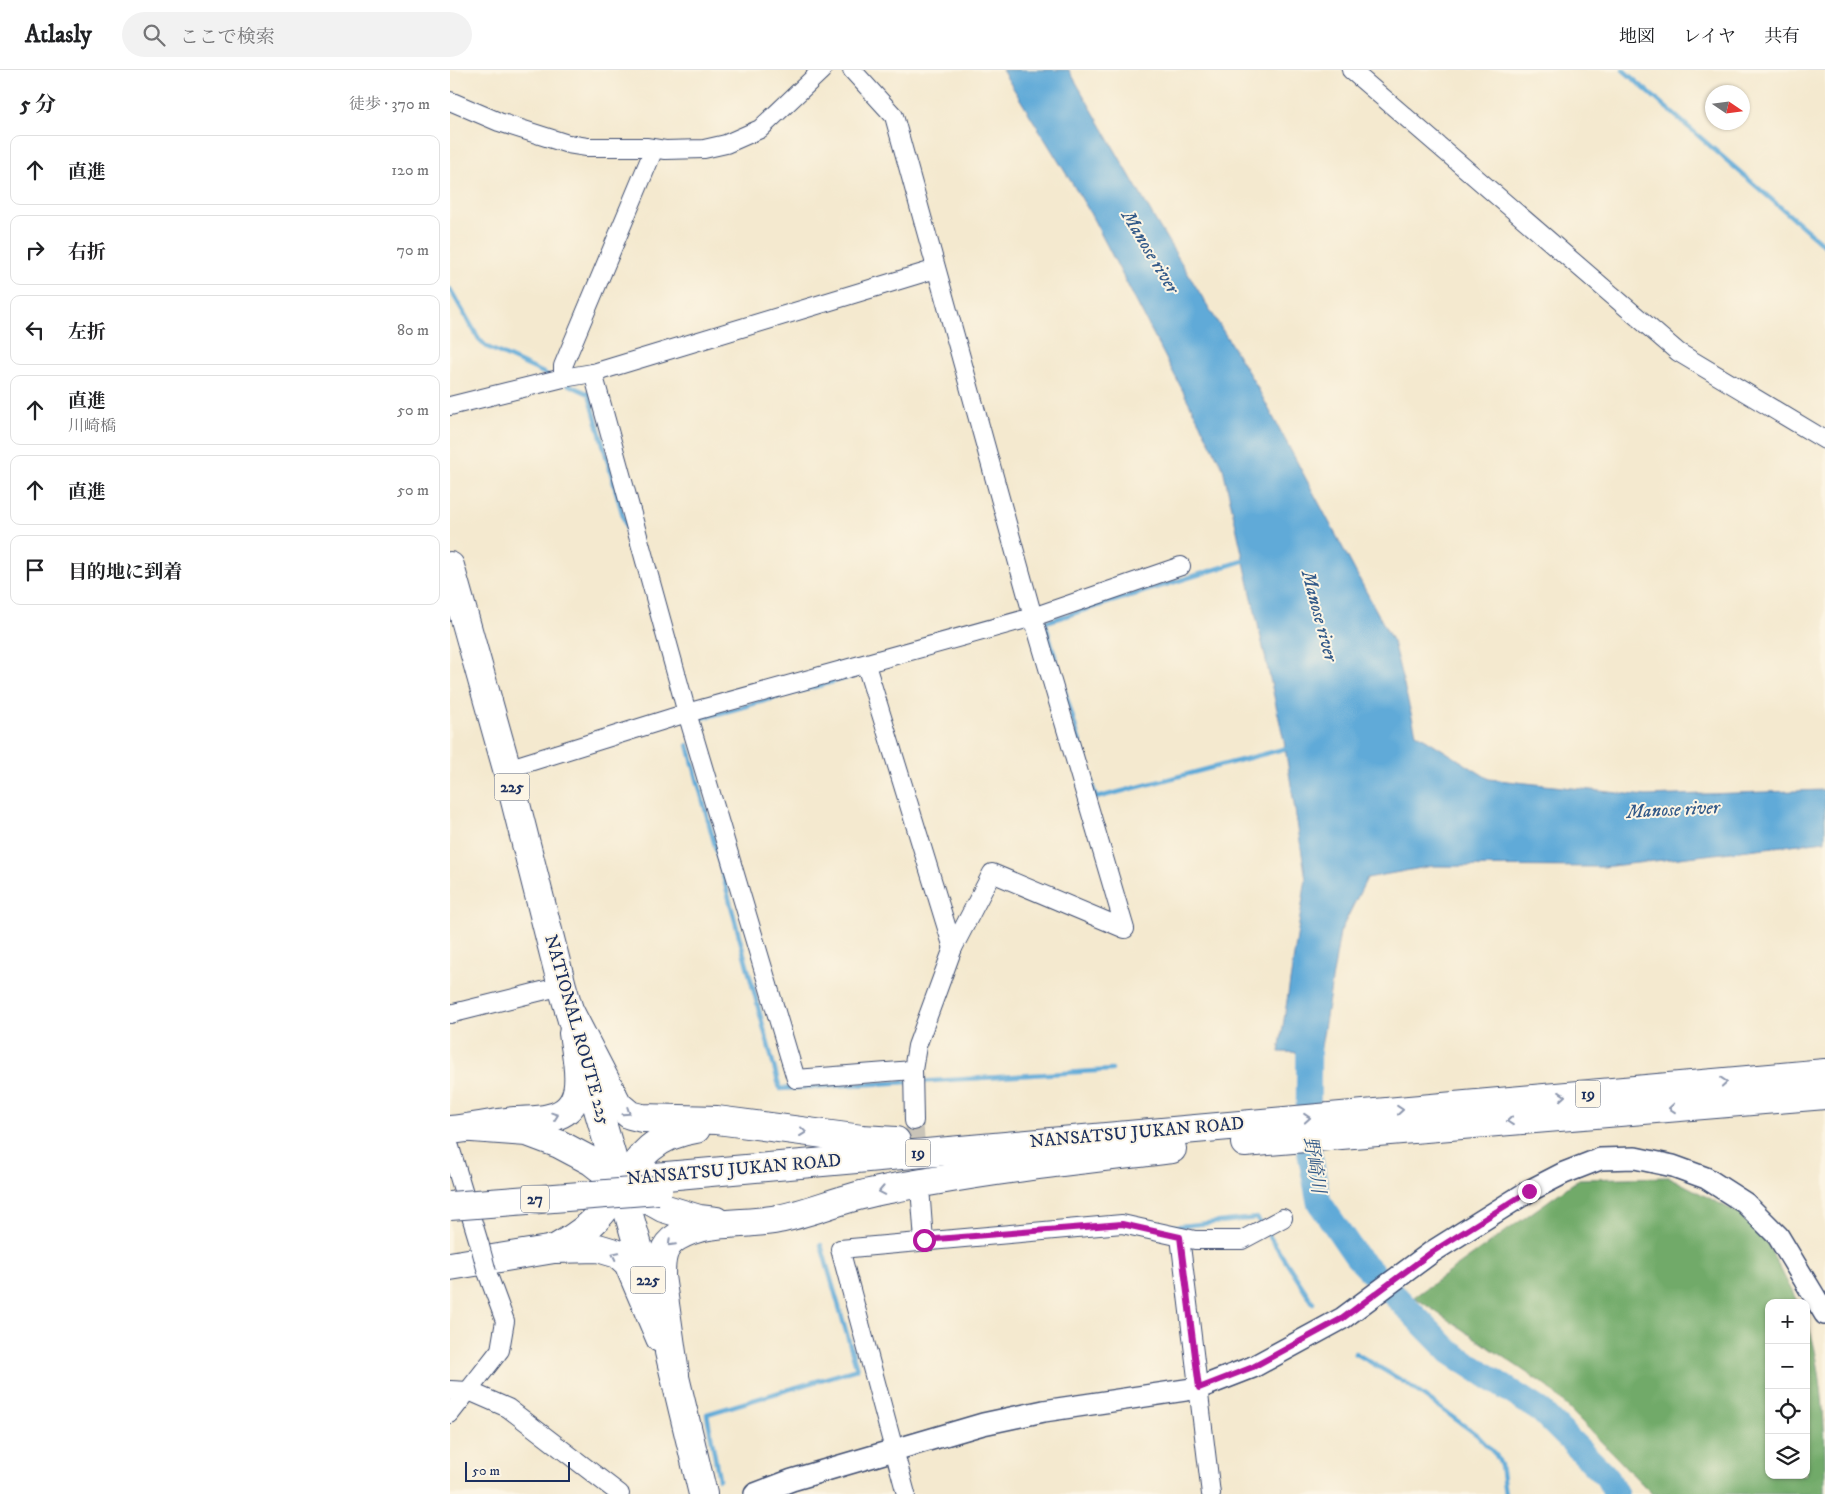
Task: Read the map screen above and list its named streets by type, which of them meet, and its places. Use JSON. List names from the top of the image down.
{
  "streets": {
    "highway": [
      "225",
      "NATIONAL ROUTE 225",
      "19",
      "NANSATSU JUKAN ROAD",
      "27"
    ]
  },
  "crossings": [
    ["NATIONAL ROUTE 225", "19"],
    ["NATIONAL ROUTE 225", "NANSATSU JUKAN ROAD"],
    ["19", "NANSATSU JUKAN ROAD"]
  ],
  "water": ["Manose river", "野崎川"],
  "scale_bar": "50 m",
  "north": "right",
  "page": {
    "header": "Atlasly",
    "search": "ここで検索",
    "nav": ["地図", "レイヤ", "共有"],
    "heading": ["5 分", "徒歩 · 370 m"],
    "list": [
      ["直進", "120 m"],
      ["右折", "70 m"],
      ["左折", "80 m"],
      ["直進", "川崎橋", "50 m"],
      ["直進", "50 m"],
      "目的地に到着"
    ],
    "map_buttons": ["+", "−"],
    "scale": "50 m"
  }
}
